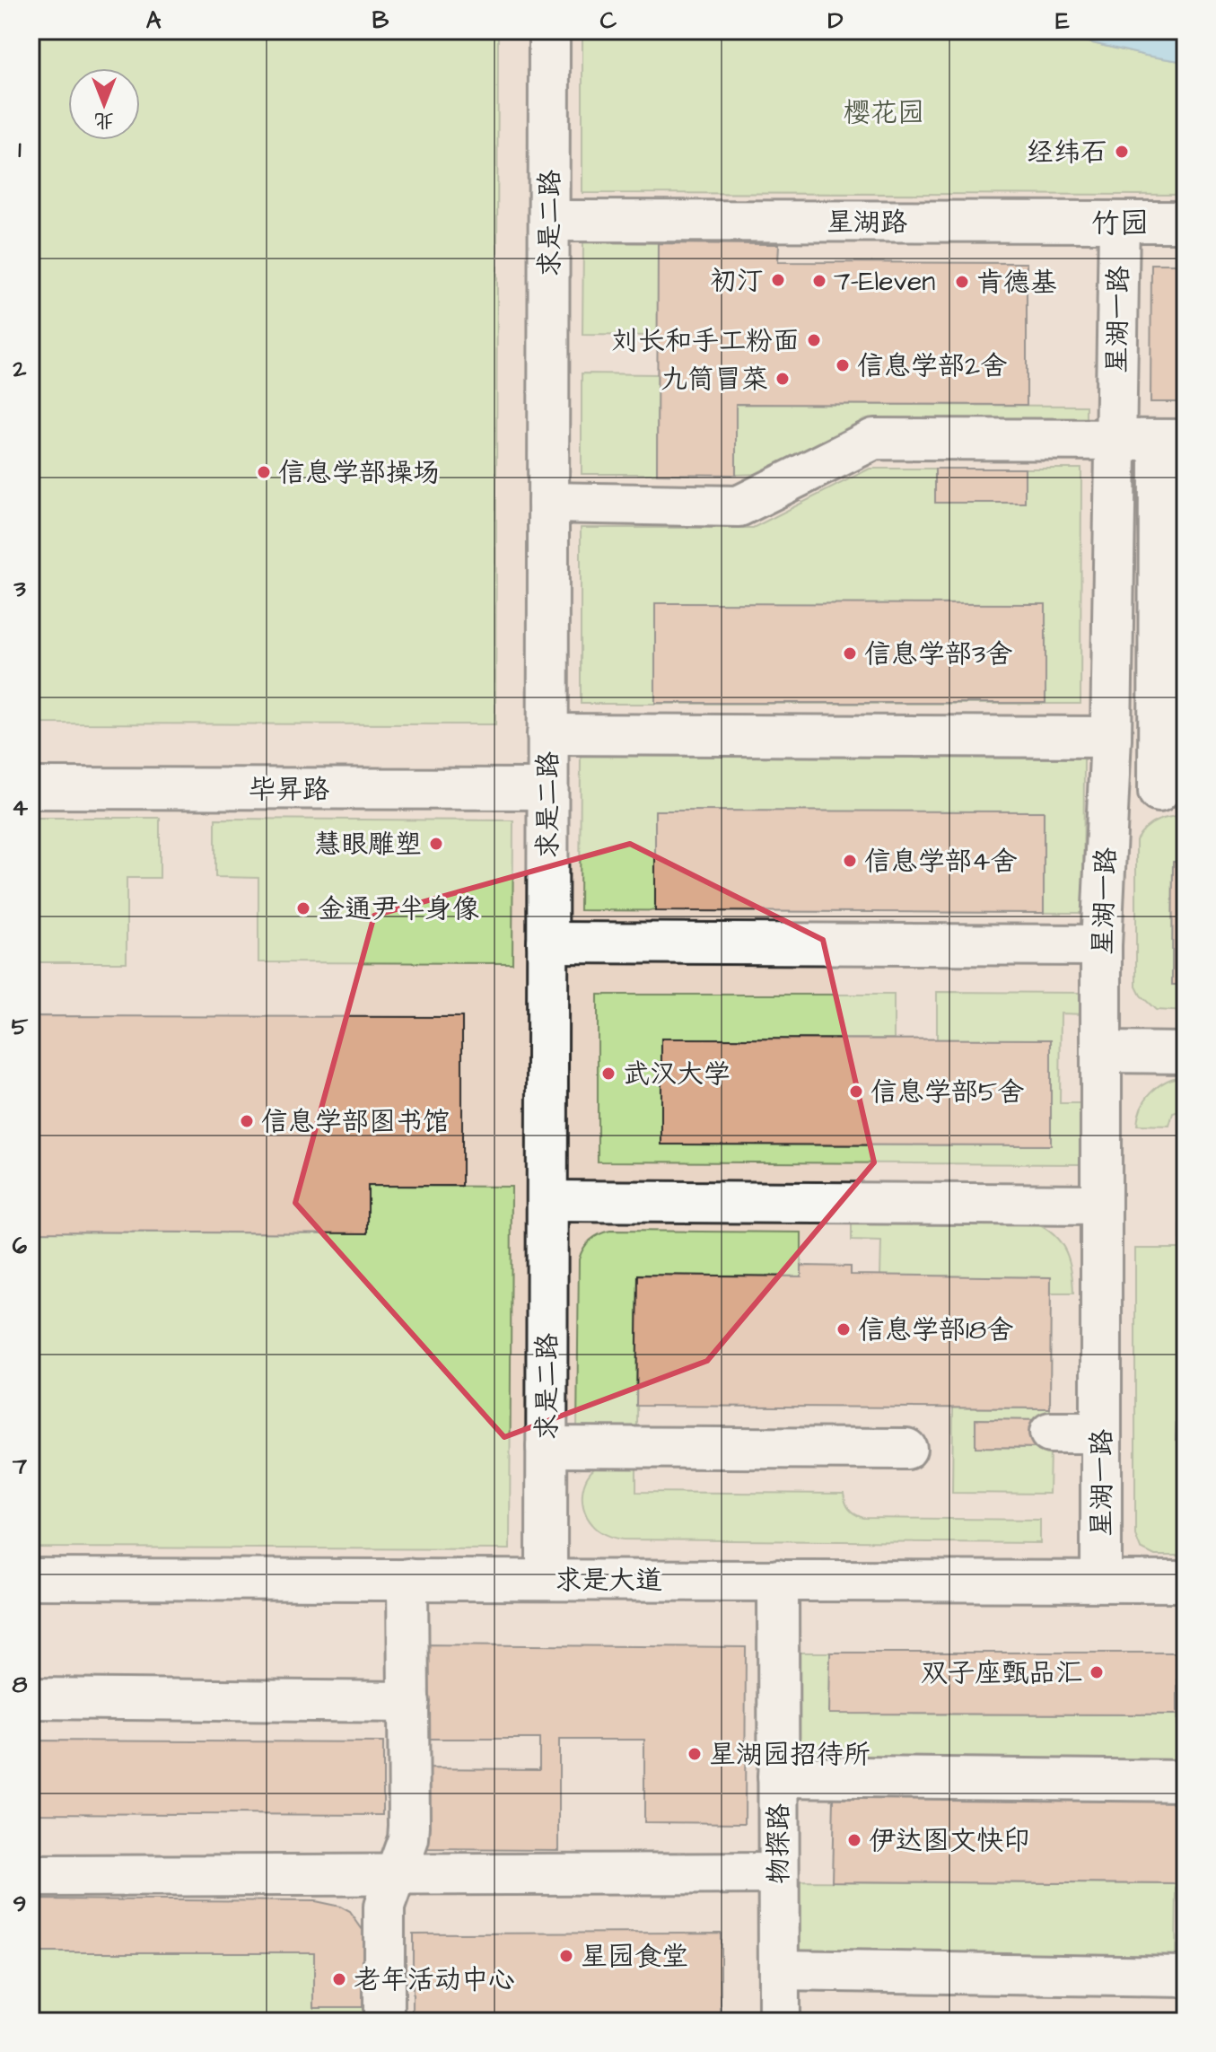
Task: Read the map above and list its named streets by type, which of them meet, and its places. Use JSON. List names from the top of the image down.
{
  "streets": {
    "street": [
      "星湖路",
      "求是二路",
      "星湖一路",
      "毕昇路",
      "求是大道",
      "物探路"
    ]
  },
  "crossings": [
    ["星湖路", "求是二路"],
    ["星湖路", "星湖一路"],
    ["求是二路", "毕昇路"],
    ["求是二路", "求是大道"],
    ["星湖一路", "求是大道"],
    ["求是大道", "物探路"]
  ],
  "districts": ["竹园"],
  "parks": ["樱花园"],
  "places": [
    "经纬石",
    "初汀",
    "7-Eleven",
    "肯德基",
    "刘长和手工粉面",
    "信息学部2舍",
    "九筒冒菜",
    "信息学部操场",
    "信息学部3舍",
    "慧眼雕塑",
    "信息学部4舍",
    "金通尹半身像",
    "武汉大学",
    "信息学部5舍",
    "信息学部图书馆",
    "信息学部18舍",
    "双子座甄品汇",
    "星湖园招待所",
    "伊达图文快印",
    "星园食堂",
    "老年活动中心"
  ],
  "north": "bottom",
  "grid": {
    "columns": [
      "A",
      "B",
      "C",
      "D",
      "E"
    ],
    "rows": [
      "1",
      "2",
      "3",
      "4",
      "5",
      "6",
      "7",
      "8",
      "9"
    ]
  }
}
